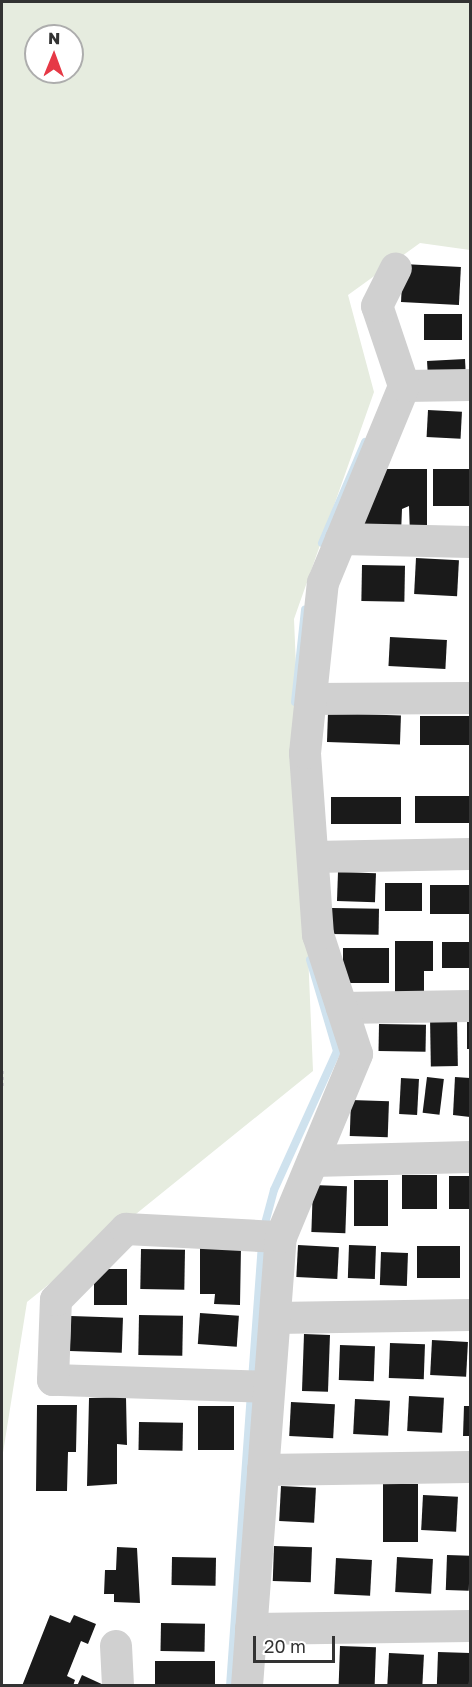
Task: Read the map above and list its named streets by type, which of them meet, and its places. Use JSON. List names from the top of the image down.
{
  "scale_bar": "20 m",
  "north": "top"
}
